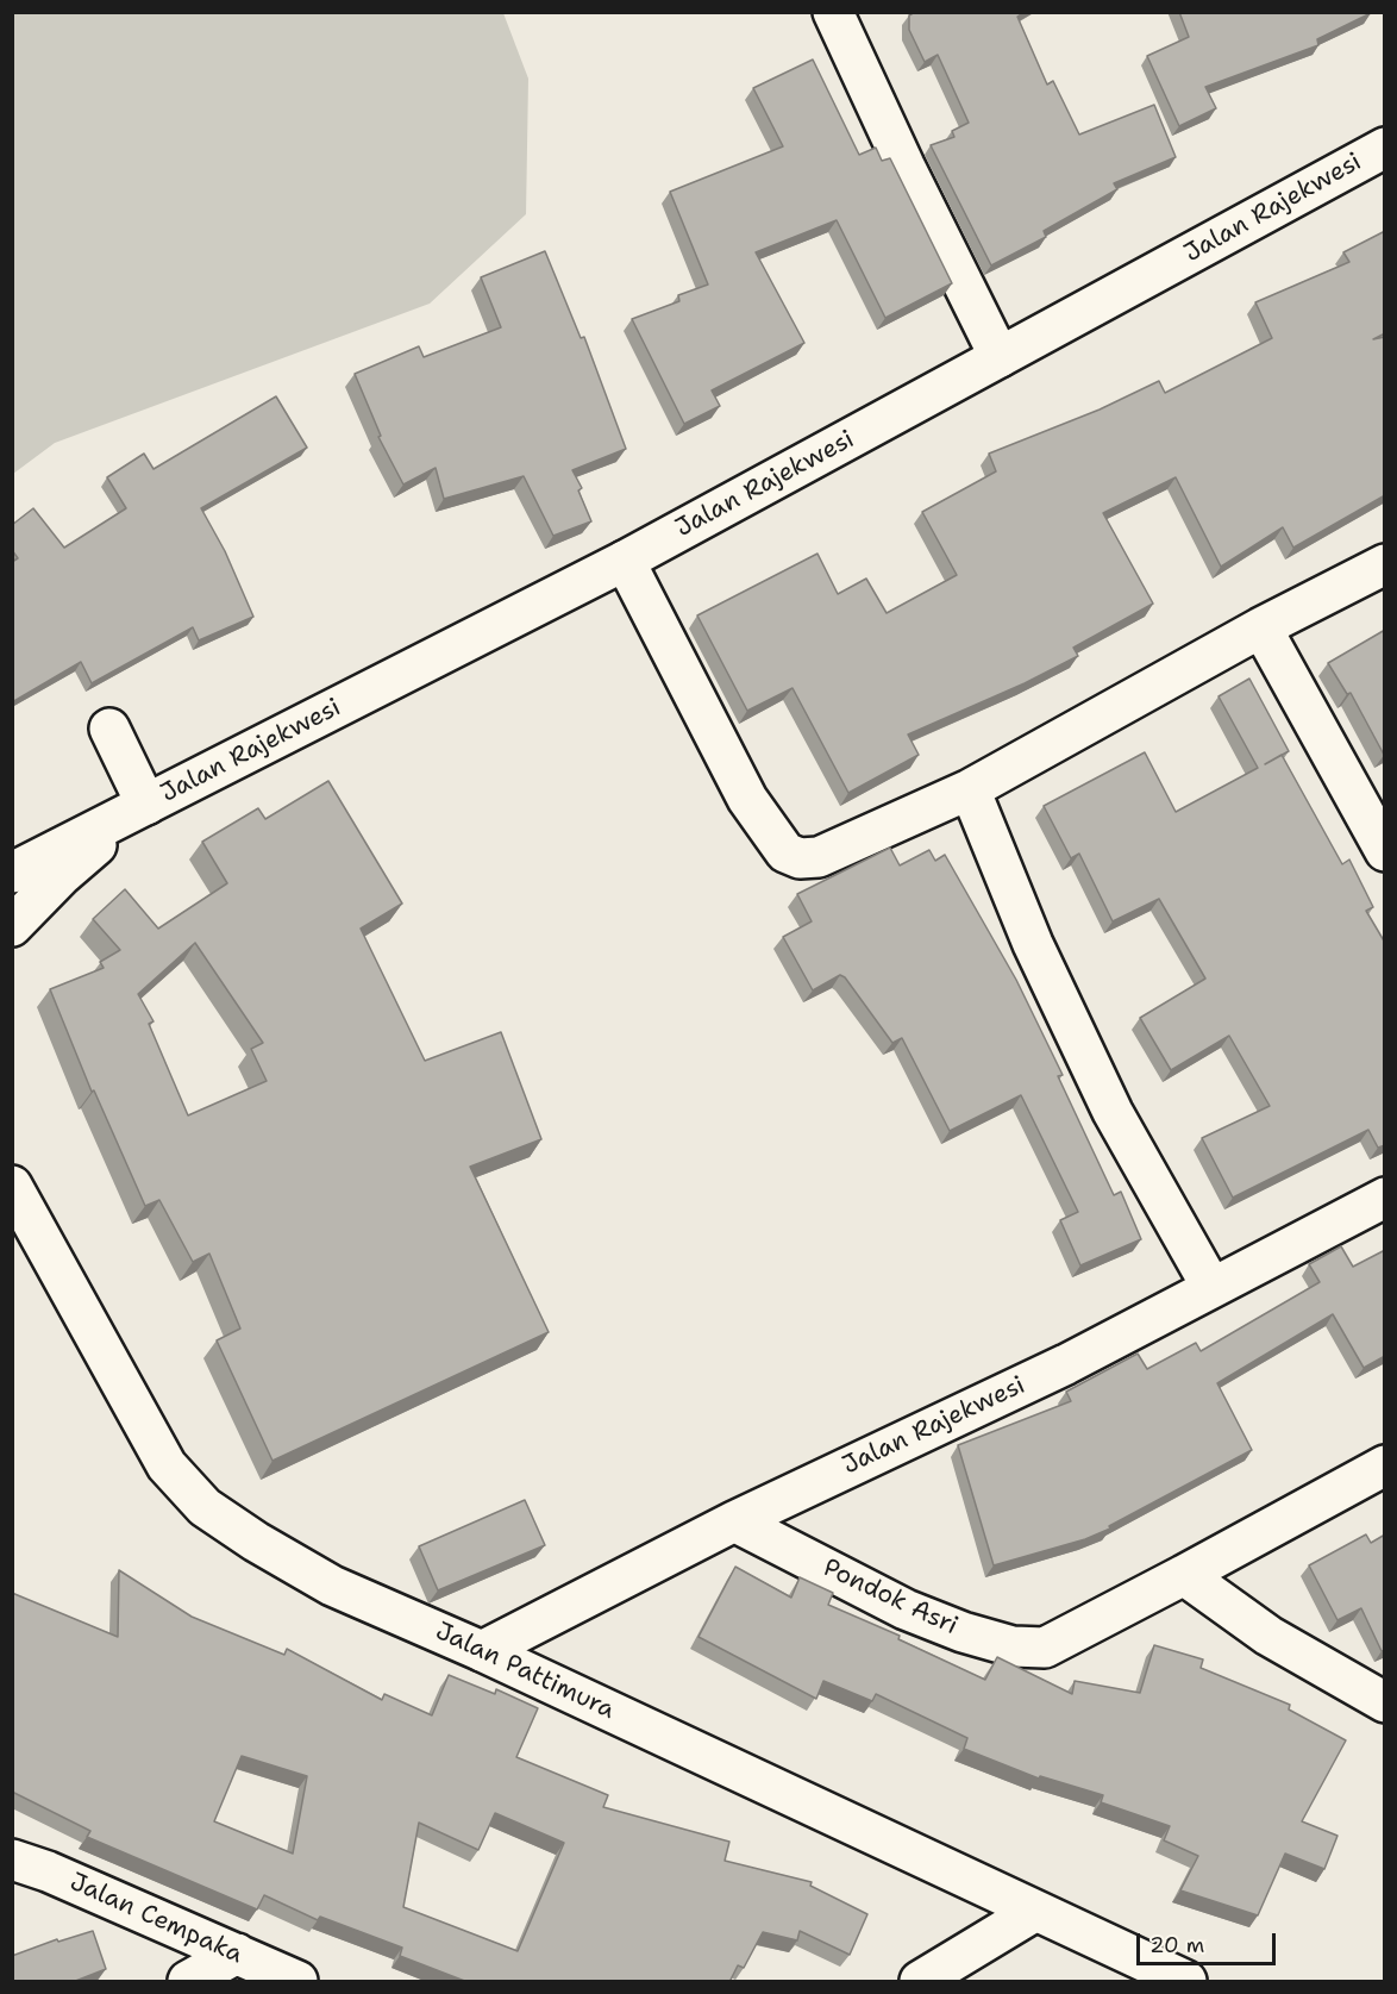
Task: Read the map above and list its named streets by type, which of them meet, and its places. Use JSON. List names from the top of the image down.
{
  "streets": {
    "main road": [
      "Jalan Rajekwesi",
      "Pondok Asri",
      "Jalan Pattimura",
      "Jalan Cempaka"
    ]
  },
  "crossings": [
    ["Jalan Rajekwesi", "Pondok Asri"],
    ["Jalan Rajekwesi", "Jalan Pattimura"]
  ],
  "scale_bar": "20 m"
}
